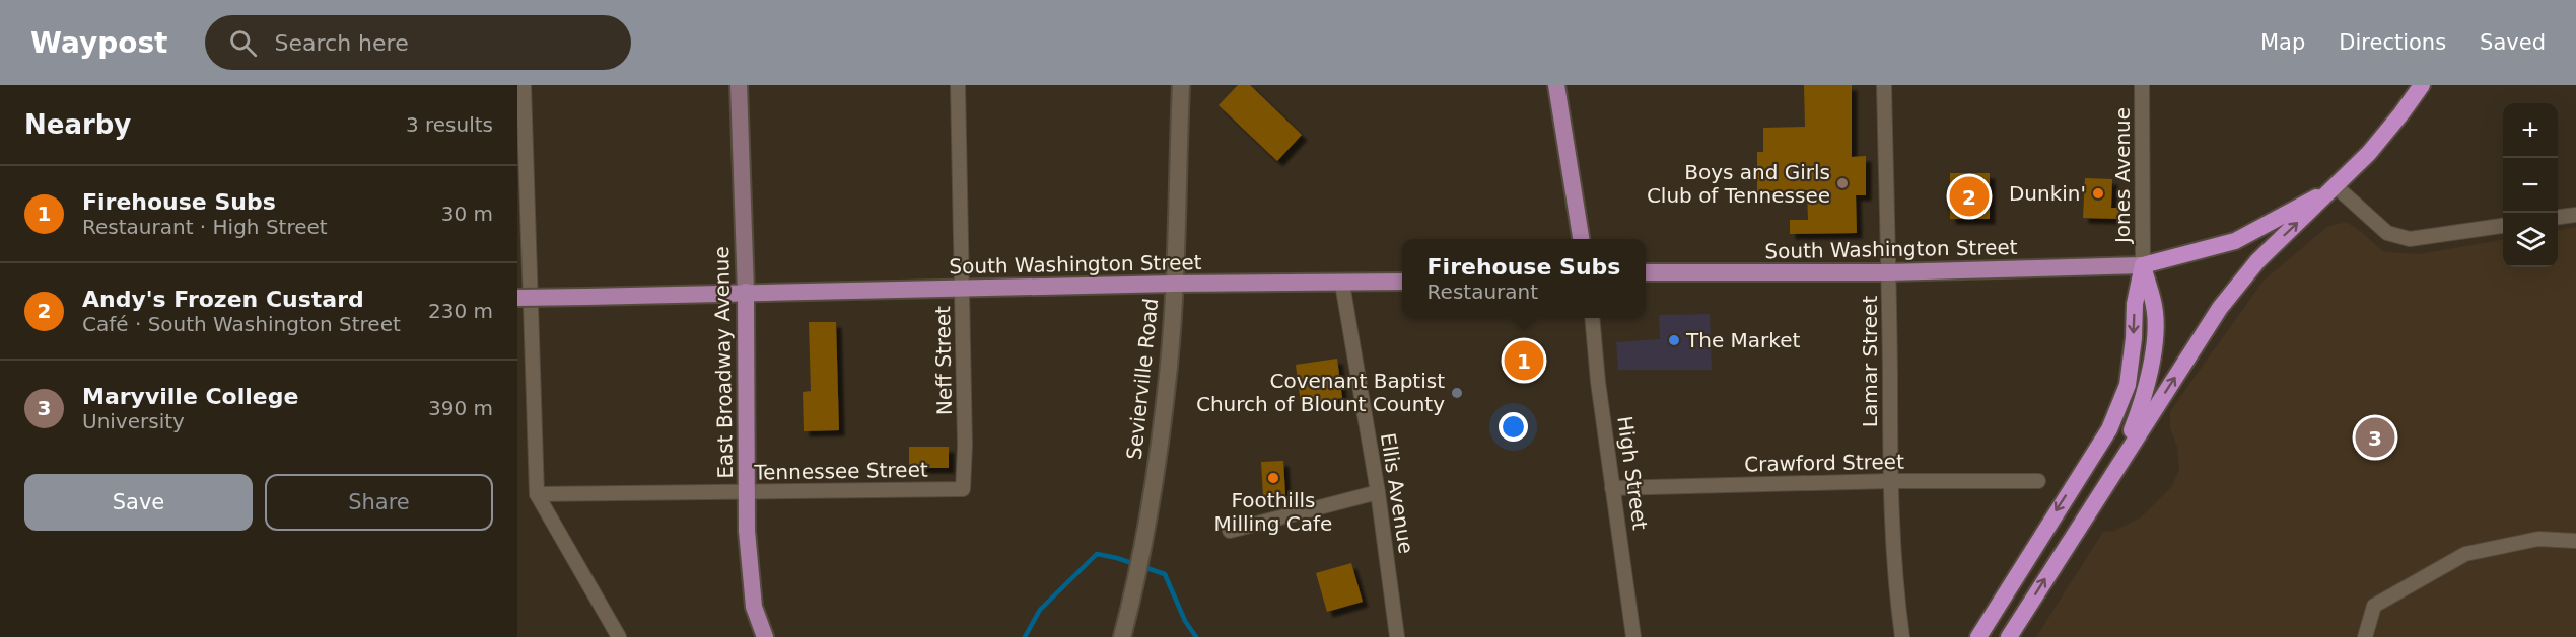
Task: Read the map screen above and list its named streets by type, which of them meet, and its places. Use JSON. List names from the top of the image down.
{
  "streets": {
    "main road": ["South Washington Street", "East Broadway Avenue"],
    "street": [
      "Jones Avenue",
      "Neff Street",
      "Lamar Street",
      "Sevierville Road",
      "Crawford Street",
      "Tennessee Street",
      "High Street",
      "Ellis Avenue"
    ]
  },
  "crossings": [
    ["Jones Avenue", "South Washington Street"],
    ["South Washington Street", "Neff Street"],
    ["South Washington Street", "Lamar Street"],
    ["South Washington Street", "East Broadway Avenue"],
    ["South Washington Street", "Sevierville Road"],
    ["South Washington Street", "Ellis Avenue"],
    ["Neff Street", "Tennessee Street"],
    ["Lamar Street", "Crawford Street"],
    ["East Broadway Avenue", "Tennessee Street"],
    ["Crawford Street", "High Street"]
  ],
  "places": [
    "Boys and Girls Club of Tennessee",
    "Dunkin'",
    "The Market",
    "Covenant Baptist Church of Blount County",
    "Foothills Milling Cafe"
  ],
  "page": {
    "header": "Waypost",
    "search": "Search here",
    "nav": ["Map", "Directions", "Saved"],
    "heading": ["Nearby", "3 results"],
    "map_buttons": ["+", "−"],
    "list": [
      {
        "mark": "1",
        "name": "Firehouse Subs",
        "note": "Restaurant · High Street",
        "value": "30 m"
      },
      {
        "mark": "2",
        "name": "Andy's Frozen Custard",
        "note": "Café · South Washington Street",
        "value": "230 m"
      },
      {
        "mark": "3",
        "name": "Maryville College",
        "note": "University",
        "value": "390 m"
      }
    ],
    "pins": ["2", "1", "3"],
    "popup": ["Firehouse Subs", "Restaurant"],
    "buttons": ["Save", "Share"]
  }
}
